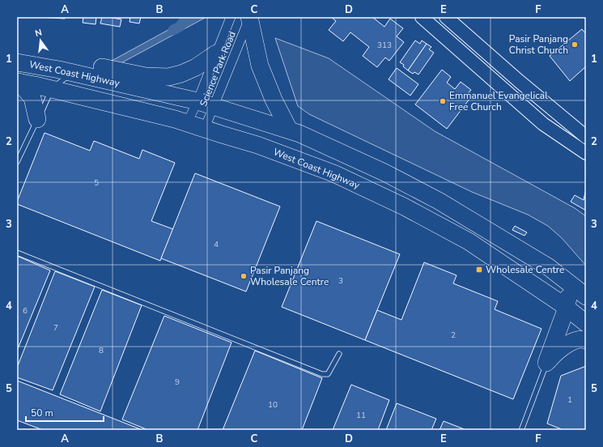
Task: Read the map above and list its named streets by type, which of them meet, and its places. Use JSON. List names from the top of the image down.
{
  "streets": {
    "highway": ["West Coast Highway"],
    "street": ["Science Park Road"]
  },
  "crossings": [
    ["Science Park Road", "West Coast Highway"]
  ],
  "places": {
    "other": ["Pasir Panjang Christ Church", "Emmanuel Evangelical Free Church", "Pasir Panjang Wholesale Centre"],
    "transit": ["Wholesale Centre"]
  },
  "house_numbers": [
    "313",
    "5",
    "4",
    "3",
    "6",
    "7",
    "2",
    "8",
    "9",
    "1",
    "10",
    "11"
  ],
  "scale_bar": "50 m",
  "north": "top",
  "grid": {
    "columns": [
      "A",
      "B",
      "C",
      "D",
      "E",
      "F"
    ],
    "rows": [
      "1",
      "2",
      "3",
      "4",
      "5"
    ]
  }
}
